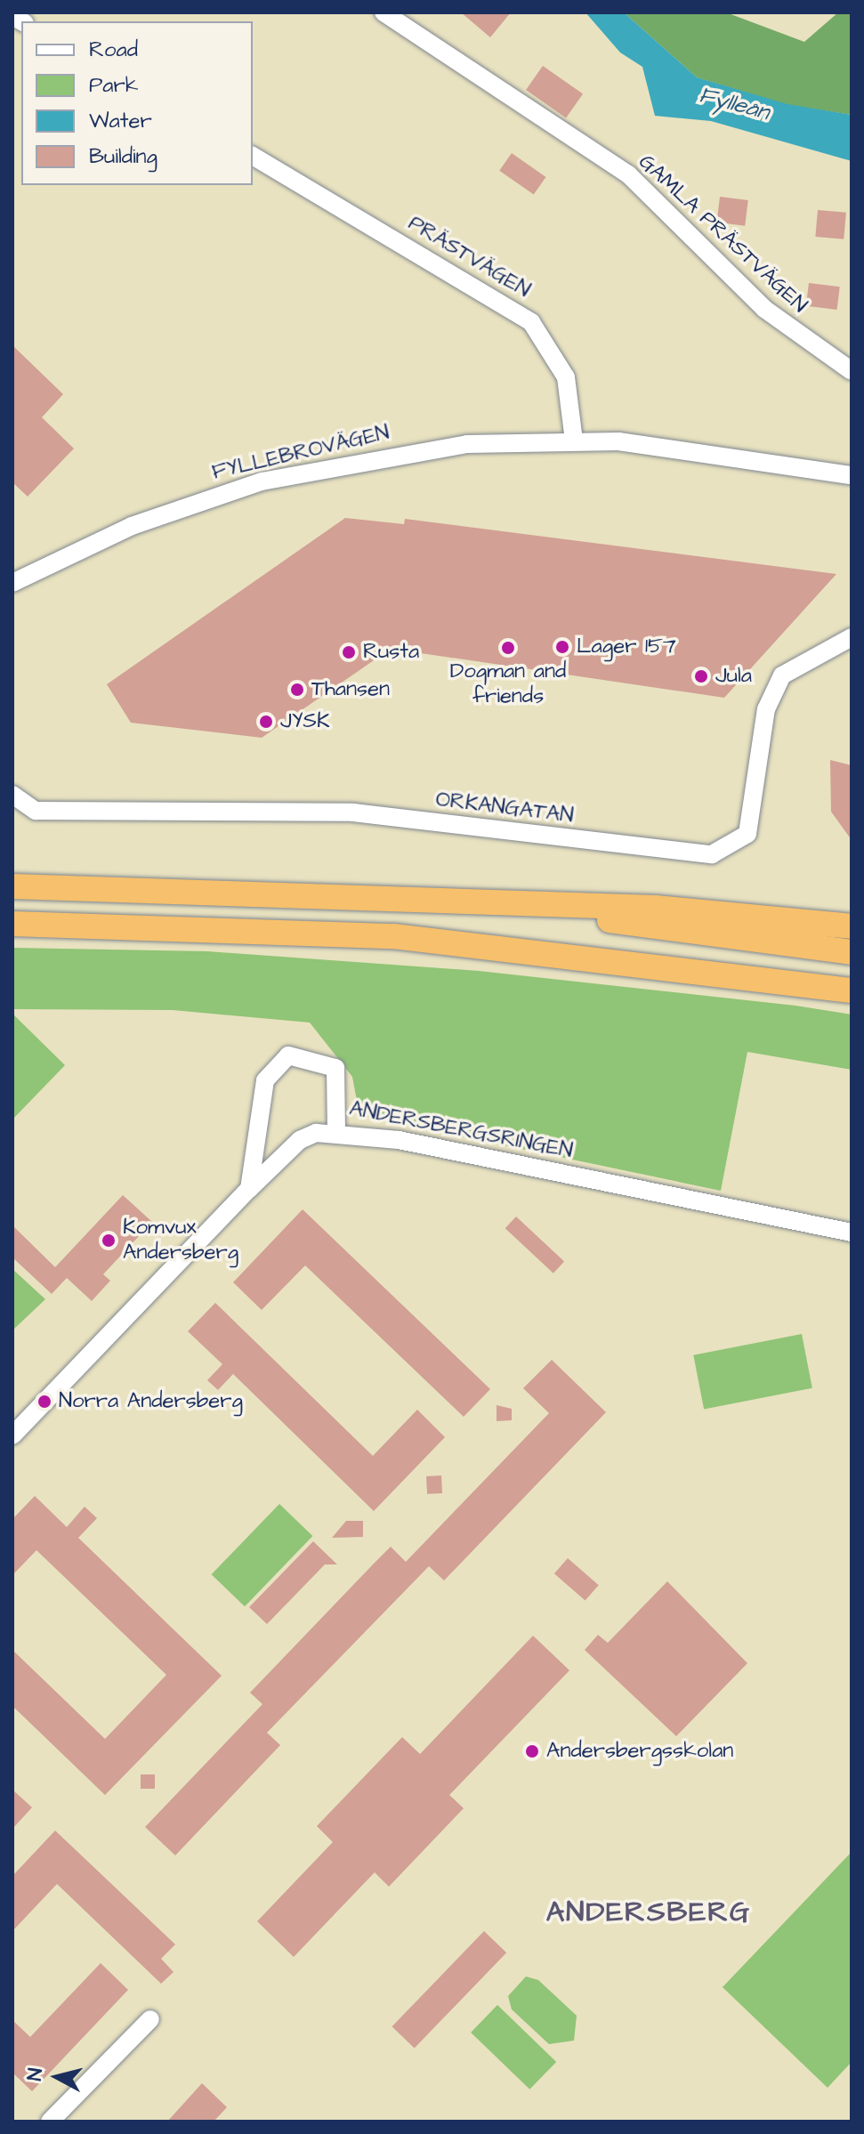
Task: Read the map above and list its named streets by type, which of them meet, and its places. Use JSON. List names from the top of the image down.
{
  "streets": {
    "street": [
      "GAMLA PRÄSTVÄGEN",
      "PRÄSTVÄGEN",
      "FYLLEBROVÄGEN",
      "ORKANGATAN",
      "ANDERSBERGSRINGEN"
    ]
  },
  "crossings": [
    ["PRÄSTVÄGEN", "FYLLEBROVÄGEN"]
  ],
  "districts": ["ANDERSBERG"],
  "water": ["Fylleån"],
  "places": [
    "Lager 157",
    "Dogman and friends",
    "Rusta",
    "Jula",
    "Thansen",
    "JYSK",
    "Komvux Andersberg",
    "Norra Andersberg",
    "Andersbergsskolan"
  ],
  "legend": [
    "Road",
    "Park",
    "Water",
    "Building"
  ],
  "north": "left"
}
